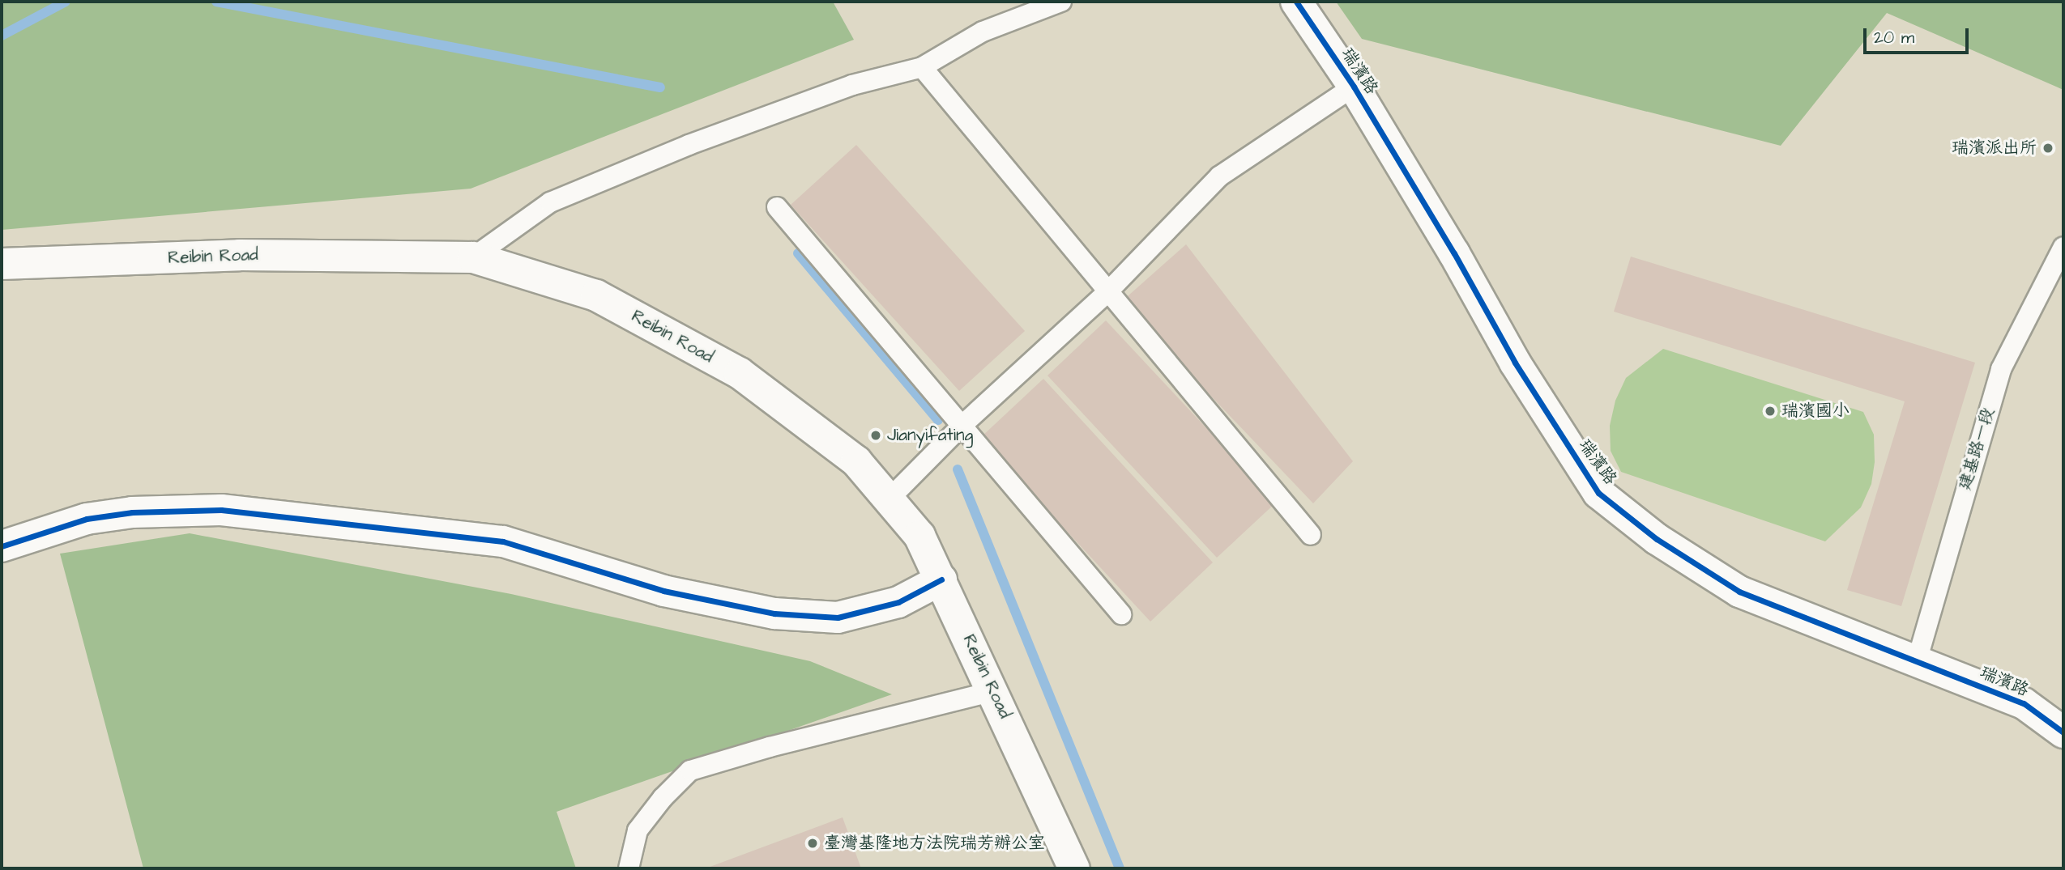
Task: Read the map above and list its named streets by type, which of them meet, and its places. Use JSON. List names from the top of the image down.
{
  "streets": {
    "street": ["瑞濱路", "Reibin Road"],
    "lane": ["建基路一段"]
  },
  "crossings": [
    ["瑞濱路", "建基路一段"]
  ],
  "places": [
    "瑞濱派出所",
    "瑞濱國小",
    "Jianyifating",
    "臺灣基隆地方法院瑞芳辦公室"
  ],
  "scale_bar": "20 m"
}
